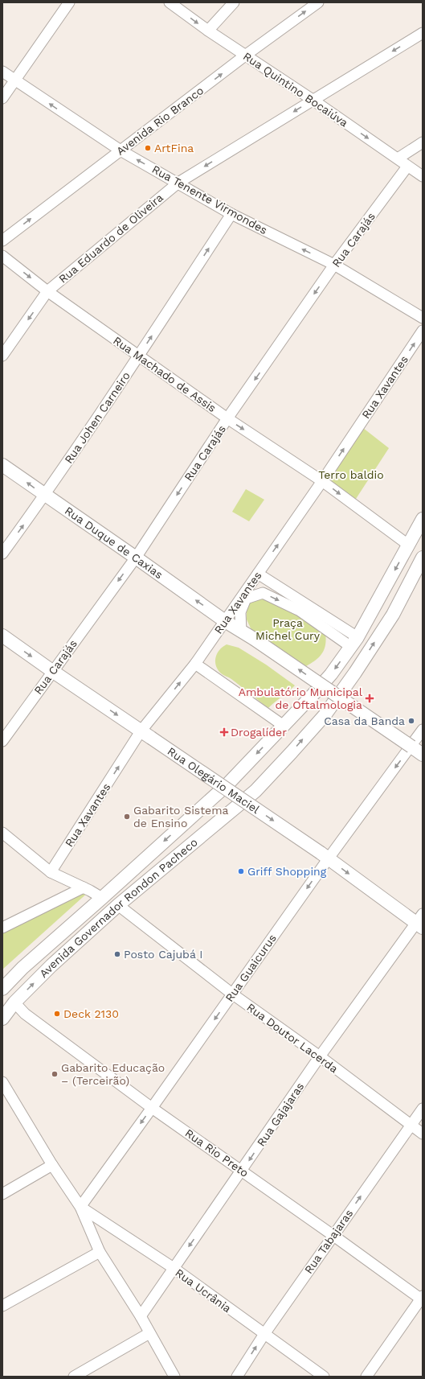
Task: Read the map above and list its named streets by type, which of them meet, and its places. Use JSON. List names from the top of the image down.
{
  "streets": {
    "main road": ["Rua Duque de Caxias", "Rua Olegário Maciel", "Avenida Governador Rondon Pacheco"],
    "street": [
      "Rua Quintino Bocaiúva",
      "Avenida Rio Branco",
      "Rua Tenente Virmondes",
      "Rua Eduardo de Oliveira",
      "Rua Carajás",
      "Rua Machado de Assis",
      "Rua Xavantes",
      "Rua Johen Carneiro",
      "Rua Guaicurus",
      "Rua Doutor Lacerda",
      "Rua Gajajaras",
      "Rua Rio Preto",
      "Rua Tabajaras",
      "Rua Ucrânia"
    ]
  },
  "crossings": [
    ["Rua Quintino Bocaiúva", "Avenida Rio Branco"],
    ["Rua Quintino Bocaiúva", "Rua Eduardo de Oliveira"],
    ["Rua Quintino Bocaiúva", "Rua Carajás"],
    ["Avenida Rio Branco", "Rua Tenente Virmondes"],
    ["Rua Tenente Virmondes", "Rua Eduardo de Oliveira"],
    ["Rua Tenente Virmondes", "Rua Carajás"],
    ["Rua Tenente Virmondes", "Rua Johen Carneiro"],
    ["Rua Eduardo de Oliveira", "Rua Machado de Assis"],
    ["Rua Carajás", "Rua Machado de Assis"],
    ["Rua Carajás", "Rua Duque de Caxias"],
    ["Rua Carajás", "Rua Olegário Maciel"],
    ["Rua Machado de Assis", "Rua Xavantes"],
    ["Rua Machado de Assis", "Rua Johen Carneiro"],
    ["Rua Machado de Assis", "Avenida Governador Rondon Pacheco"],
    ["Rua Xavantes", "Rua Duque de Caxias"],
    ["Rua Xavantes", "Rua Olegário Maciel"],
    ["Rua Johen Carneiro", "Rua Duque de Caxias"],
    ["Rua Duque de Caxias", "Rua Guaicurus"],
    ["Rua Olegário Maciel", "Rua Guaicurus"],
    ["Rua Olegário Maciel", "Rua Gajajaras"],
    ["Avenida Governador Rondon Pacheco", "Rua Doutor Lacerda"],
    ["Avenida Governador Rondon Pacheco", "Rua Rio Preto"],
    ["Rua Guaicurus", "Rua Doutor Lacerda"],
    ["Rua Guaicurus", "Rua Rio Preto"],
    ["Rua Guaicurus", "Rua Ucrânia"],
    ["Rua Doutor Lacerda", "Rua Gajajaras"],
    ["Rua Doutor Lacerda", "Rua Tabajaras"],
    ["Rua Gajajaras", "Rua Rio Preto"],
    ["Rua Gajajaras", "Rua Ucrânia"],
    ["Rua Rio Preto", "Rua Tabajaras"],
    ["Rua Tabajaras", "Rua Ucrânia"]
  ],
  "one_way": [
    "Rua Quintino Bocaiúva",
    "Avenida Rio Branco",
    "Rua Tenente Virmondes",
    "Rua Eduardo de Oliveira",
    "Rua Carajás",
    "Rua Machado de Assis",
    "Rua Xavantes",
    "Rua Johen Carneiro",
    "Rua Duque de Caxias",
    "Rua Olegário Maciel",
    "Rua Guaicurus",
    "Rua Gajajaras",
    "Rua Tabajaras"
  ],
  "parks": ["Terro baldio", "Praça Michel Cury"],
  "places": {
    "other": [
      "ArtFina",
      "Casa da Banda",
      "Gabarito Sistema de Ensino",
      "Griff Shopping",
      "Posto Cajubá I",
      "Deck 2130",
      "Gabarito Educação – (Terceirão)"
    ],
    "health": ["Ambulatório Municipal de Oftalmologia", "Drogalíder"]
  }
}
